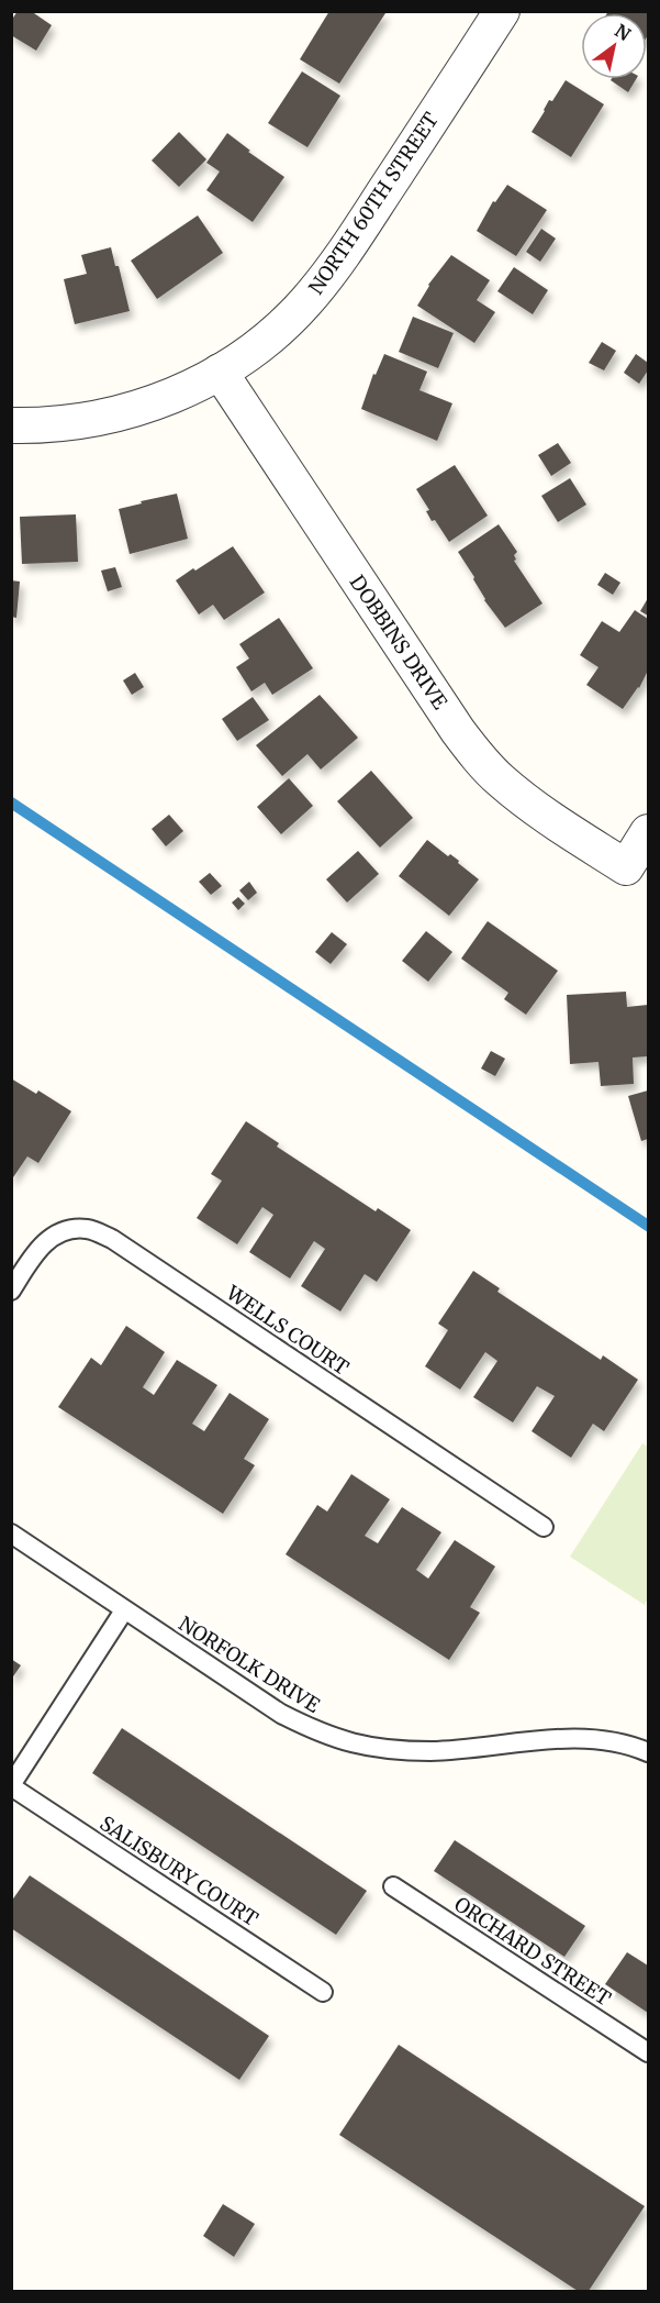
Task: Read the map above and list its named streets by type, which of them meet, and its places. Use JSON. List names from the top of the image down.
{
  "streets": {
    "street": ["NORTH 60TH STREET", "DOBBINS DRIVE"],
    "lane": [
      "WELLS COURT",
      "NORFOLK DRIVE",
      "SALISBURY COURT",
      "ORCHARD STREET"
    ]
  },
  "crossings": [
    ["NORTH 60TH STREET", "DOBBINS DRIVE"],
    ["NORFOLK DRIVE", "SALISBURY COURT"]
  ],
  "north": "top right"
}
